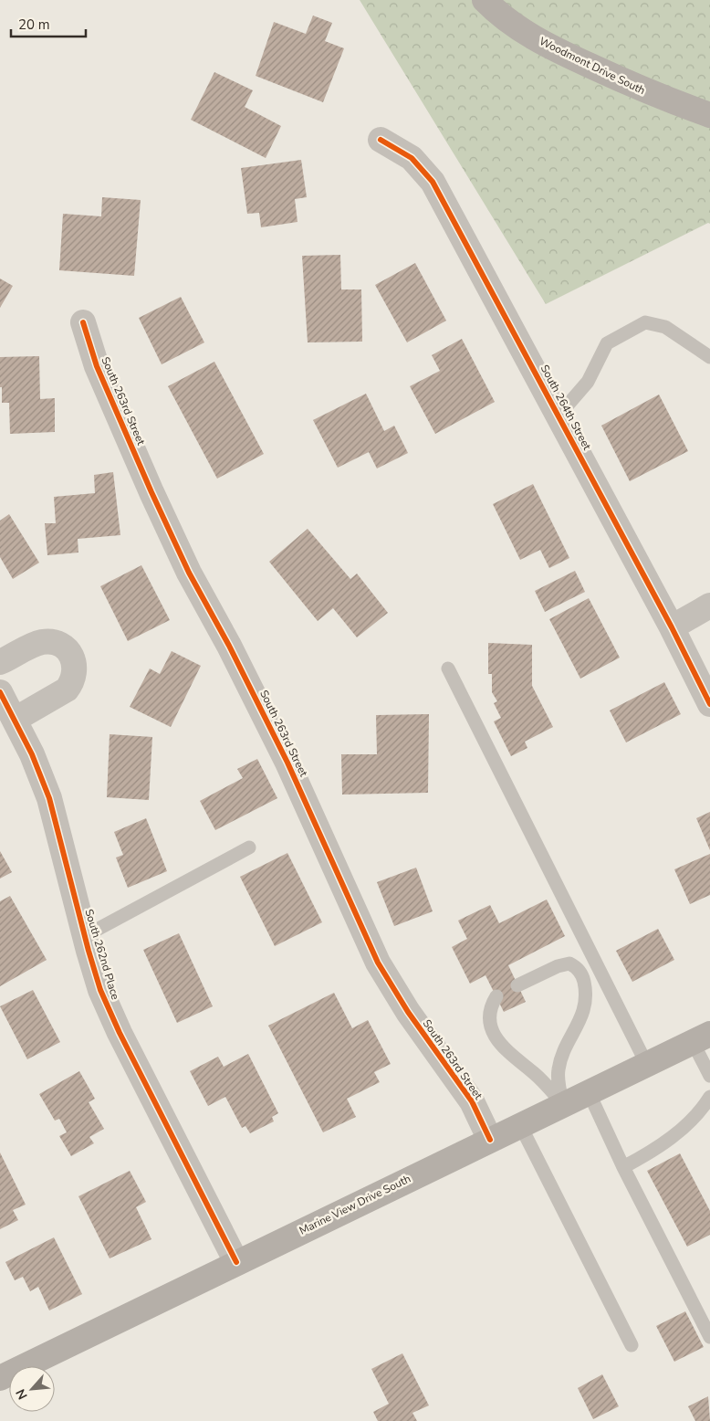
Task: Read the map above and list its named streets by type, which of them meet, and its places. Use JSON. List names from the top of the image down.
{
  "streets": {
    "main road": ["Woodmont Drive South", "Marine View Drive South"],
    "street": ["South 263rd Street", "South 264th Street", "South 262nd Place"]
  },
  "crossings": [
    ["South 263rd Street", "Marine View Drive South"],
    ["South 262nd Place", "Marine View Drive South"]
  ],
  "scale_bar": "20 m",
  "north": "bottom left"
}
